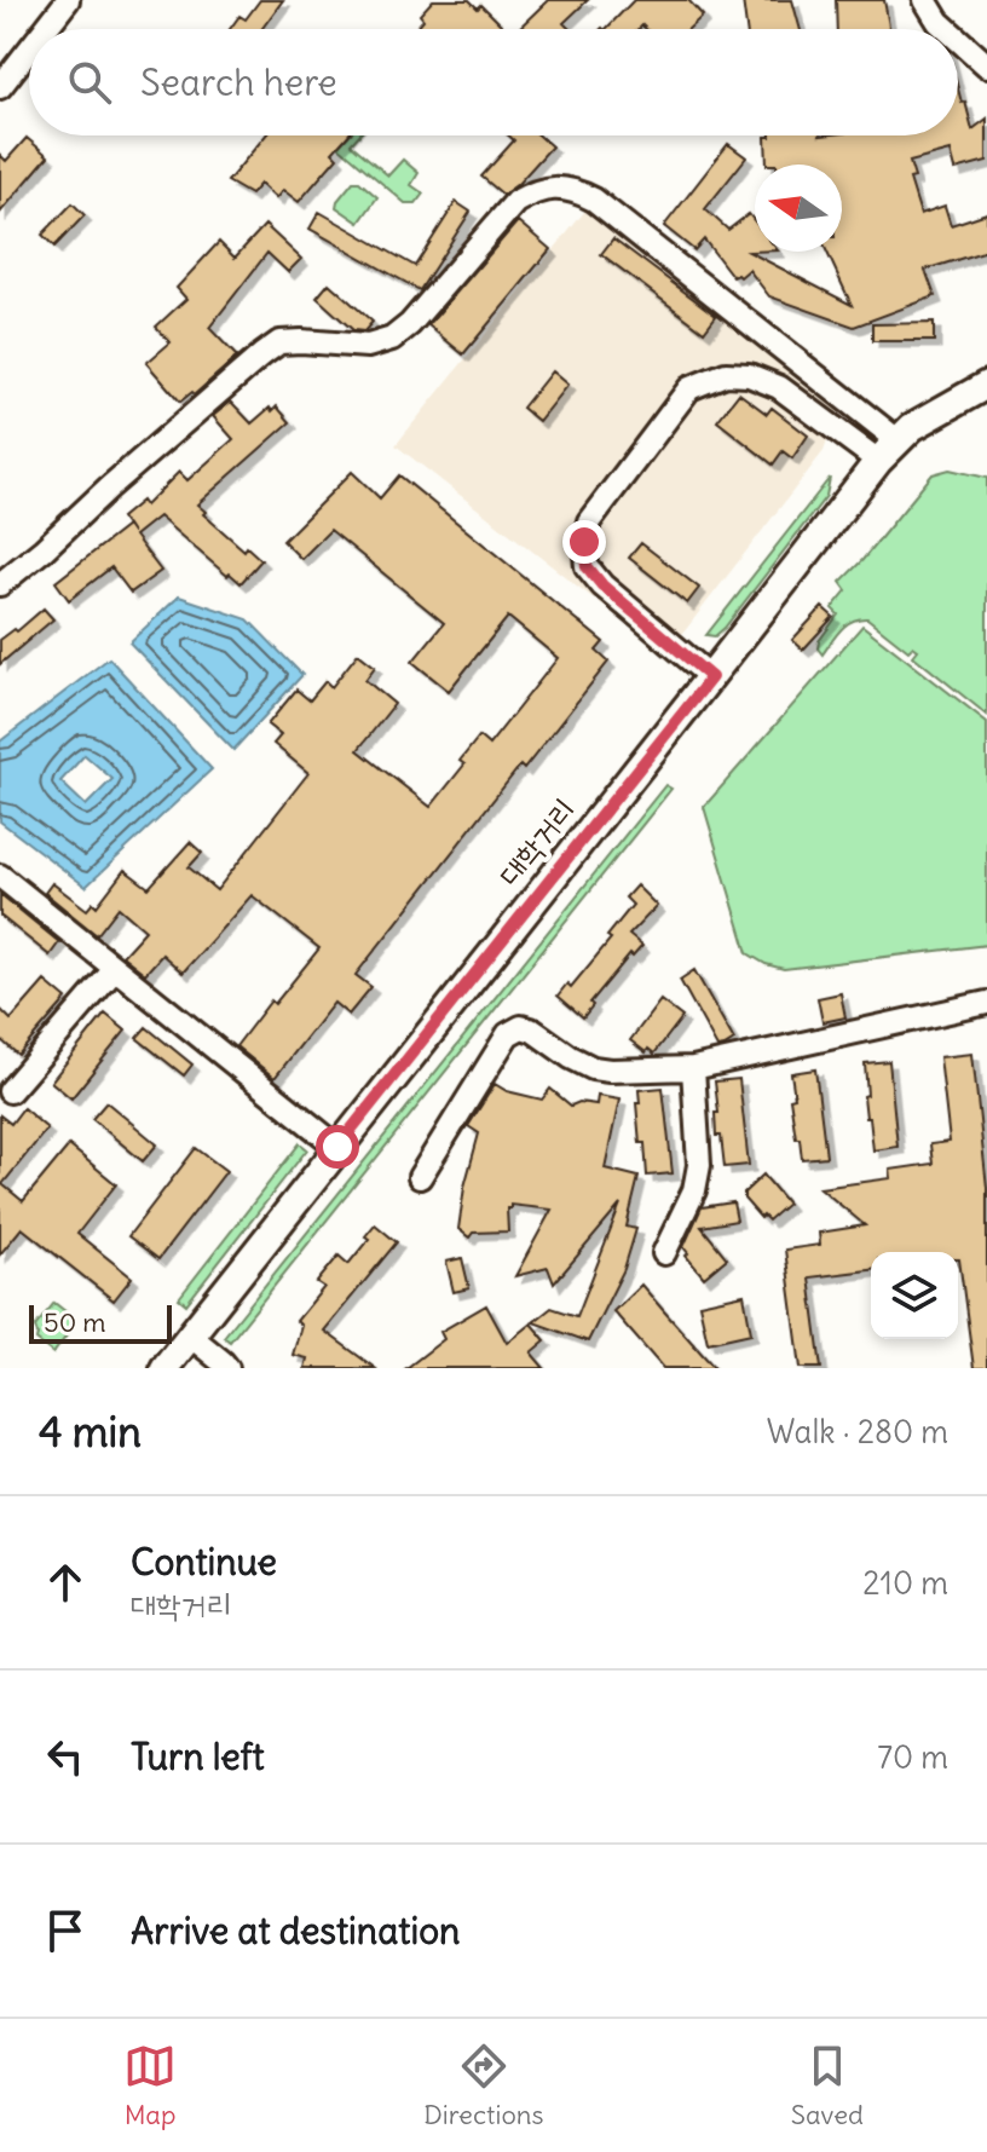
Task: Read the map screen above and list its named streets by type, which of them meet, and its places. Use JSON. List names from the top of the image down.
{
  "streets": {
    "main road": ["대학거리"]
  },
  "scale_bar": "50 m",
  "north": "left",
  "page": {
    "search": "Search here",
    "scale": "50 m",
    "heading": ["4 min", "Walk · 280 m"],
    "list": [
      ["Continue", "대학거리", "210 m"],
      ["Turn left", "70 m"],
      "Arrive at destination"
    ],
    "nav": ["Map", "Directions", "Saved"]
  }
}
